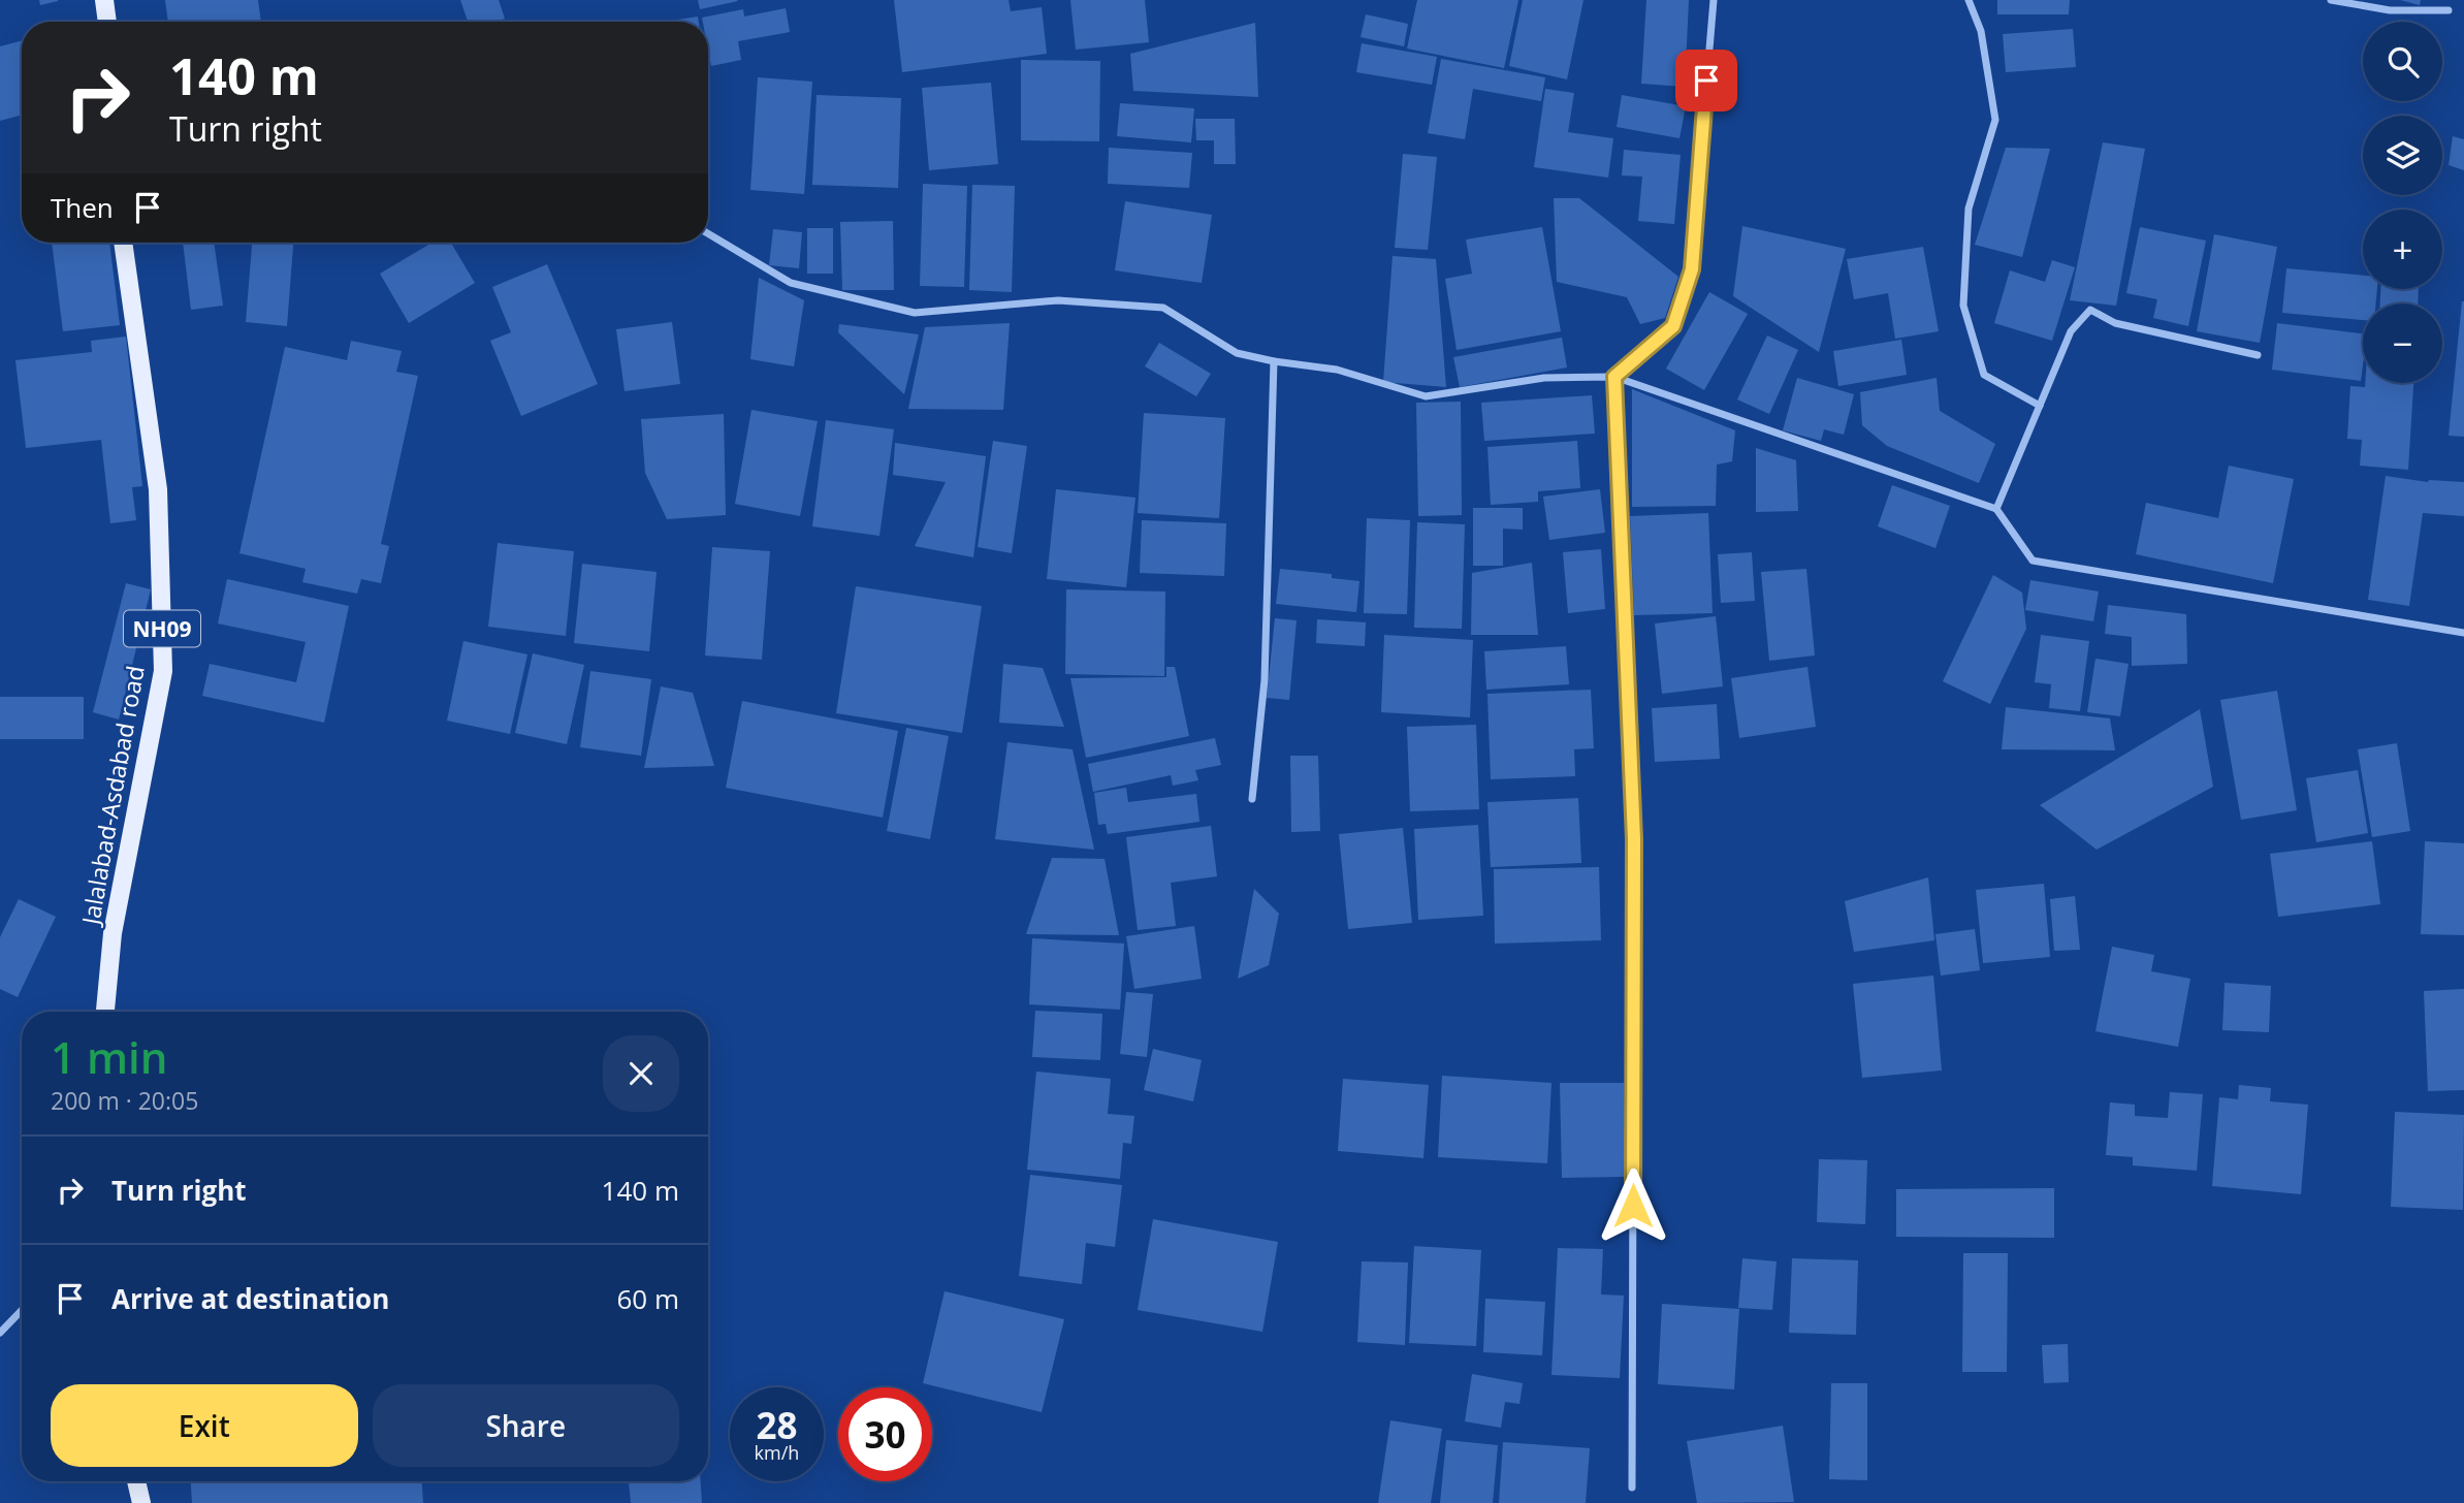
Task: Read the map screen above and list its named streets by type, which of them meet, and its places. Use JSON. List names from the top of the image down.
{
  "streets": {
    "main road": ["NH09", "Jalalabad-Asdabad road"]
  },
  "page": {
    "map_buttons": ["+", "−"],
    "turn": ["140 m", "Turn right"],
    "then": "Then",
    "heading": ["1 min", "200 m · 20:05"],
    "list": [
      {
        "name": "Turn right",
        "value": "140 m"
      },
      {
        "name": "Arrive at destination",
        "value": "60 m"
      }
    ],
    "buttons": ["Exit", "Share"],
    "speed": "28 km/h",
    "limit": "30"
  }
}
